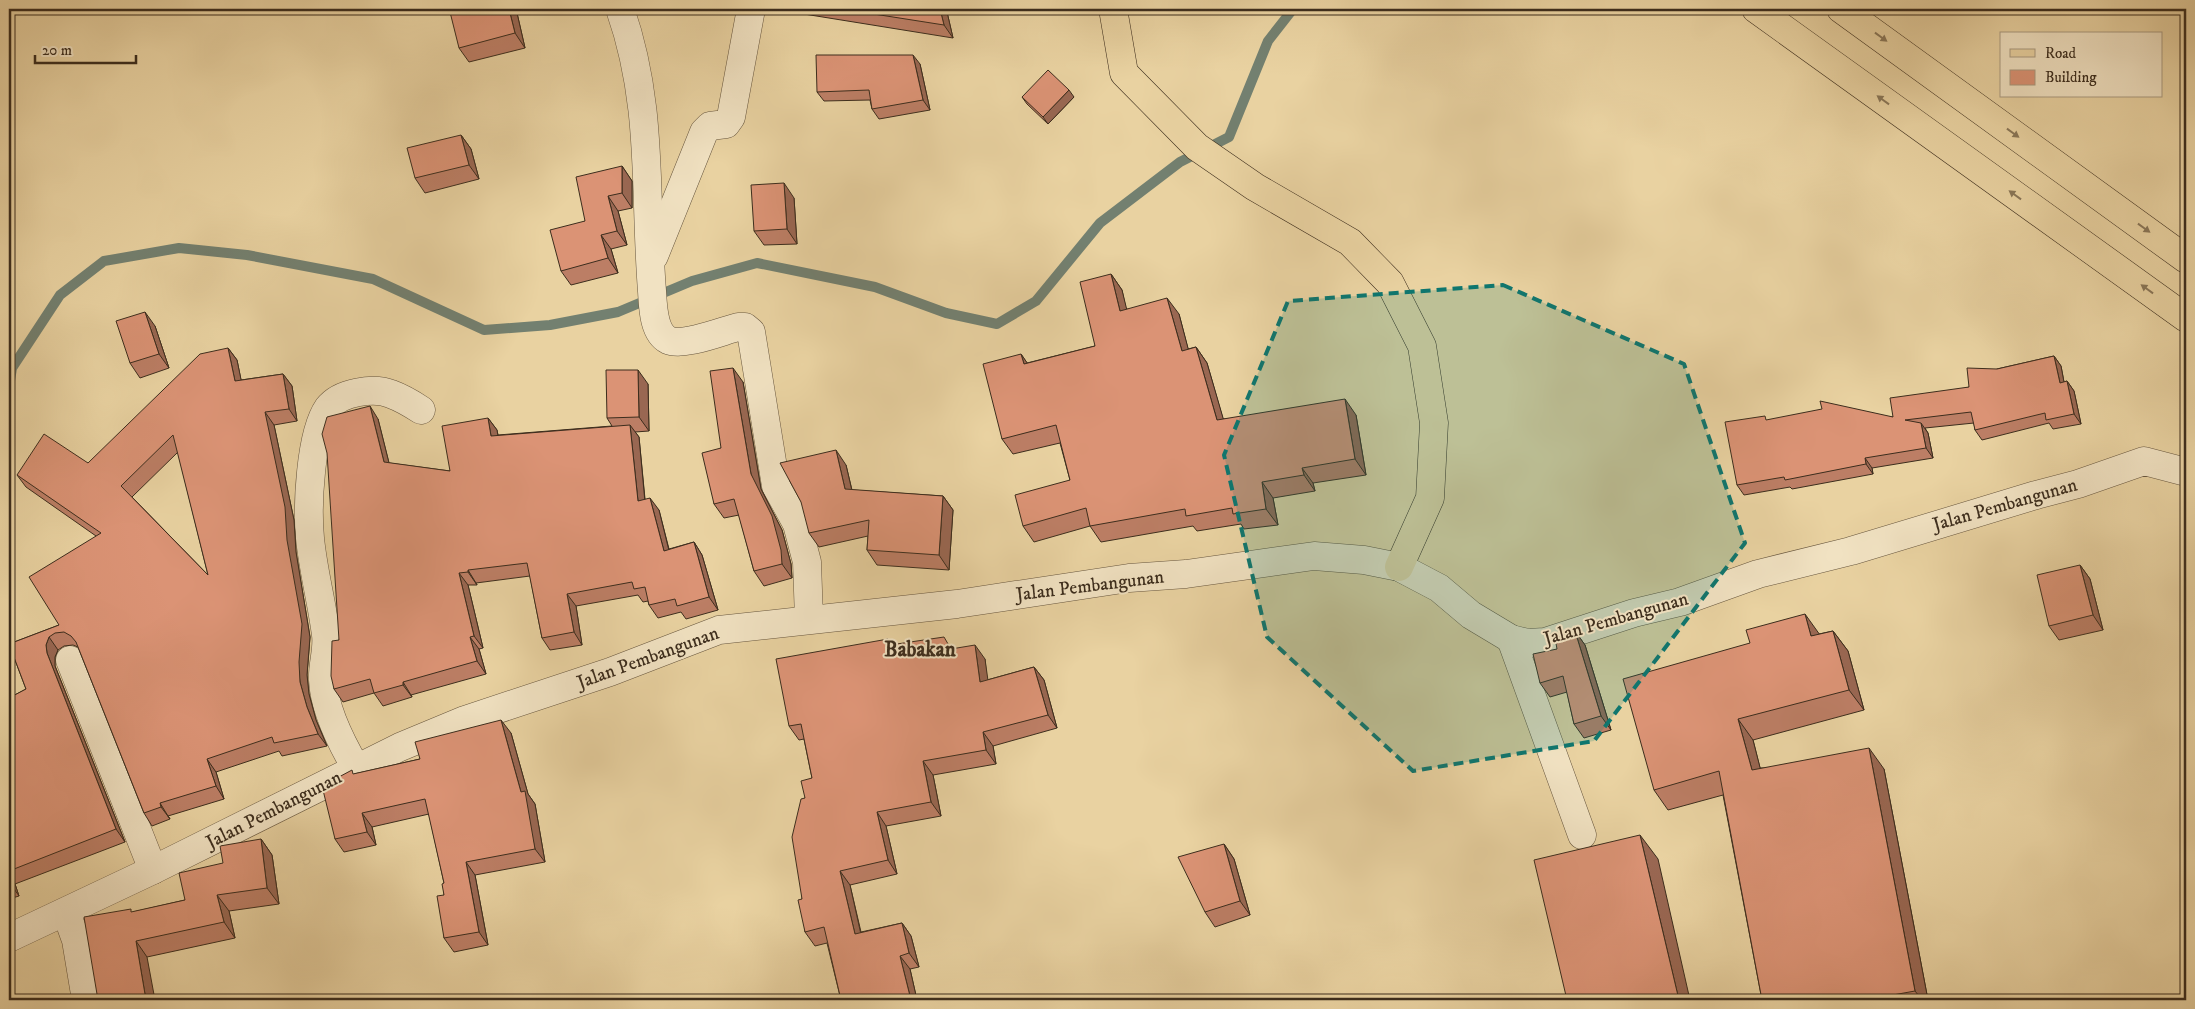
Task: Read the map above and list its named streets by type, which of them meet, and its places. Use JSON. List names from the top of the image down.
{
  "streets": {
    "street": ["Jalan Pembangunan"]
  },
  "districts": ["Babakan"],
  "legend": ["Road", "Building"],
  "scale_bar": "20 m"
}
